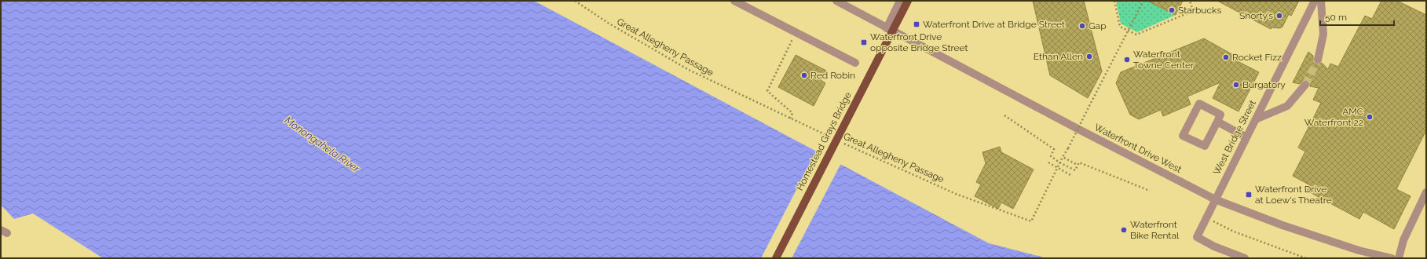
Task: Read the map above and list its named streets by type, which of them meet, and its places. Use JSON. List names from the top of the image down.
{
  "streets": {
    "main road": ["Homestead Grays Bridge"],
    "street": ["West Bridge Street", "Waterfront Drive West"],
    "path": ["Great Allegheny Passage"]
  },
  "crossings": [
    ["West Bridge Street", "Waterfront Drive West"]
  ],
  "water": ["Monongahela River"],
  "places": {
    "other": [
      "Starbucks",
      "Shorty’s",
      "Gap",
      "Ethan Allen",
      "Rocket Fizz",
      "Waterfront Towne Center",
      "Red Robin",
      "Burgatory",
      "AMC Waterfront 22",
      "Waterfront Bike Rental"
    ],
    "transit": ["Waterfront Drive at Bridge Street", "Waterfront Drive opposite Bridge Street", "Waterfront Drive at Loew's Theatre"]
  },
  "scale_bar": "50 m"
}
